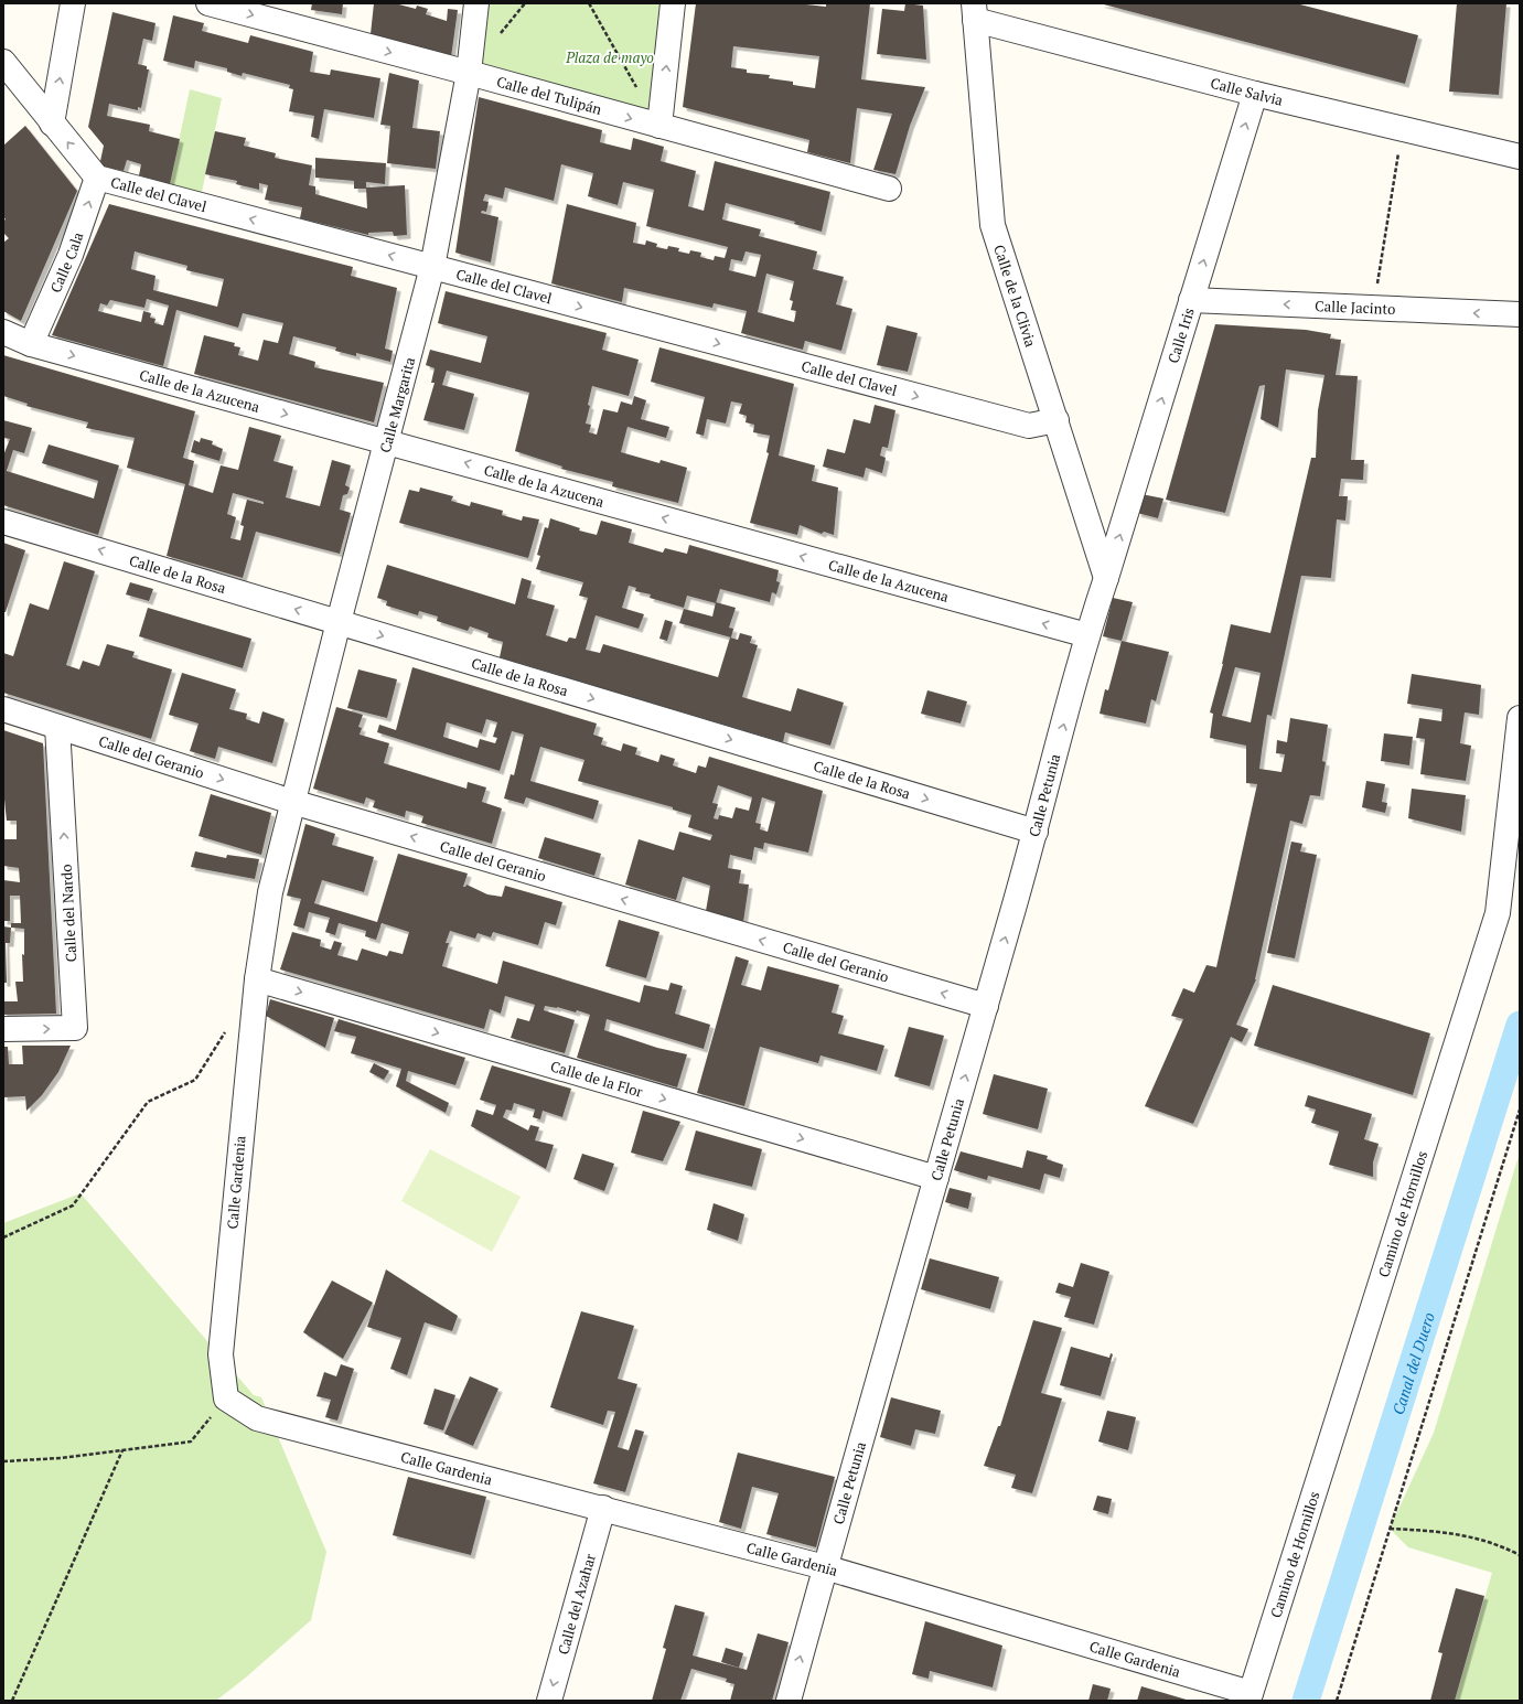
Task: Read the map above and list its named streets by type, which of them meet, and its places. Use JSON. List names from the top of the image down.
{
  "streets": {
    "street": [
      "Calle Salvia",
      "Calle del Tulipán",
      "Calle del Clavel",
      "Calle Cala",
      "Calle de la Clivia",
      "Calle Jacinto",
      "Calle Iris",
      "Calle de la Azucena",
      "Calle Margarita",
      "Calle de la Rosa",
      "Calle del Geranio",
      "Calle Petunia",
      "Calle del Nardo",
      "Calle de la Flor",
      "Calle Gardenia",
      "Camino de Hornillos",
      "Calle del Azahar"
    ]
  },
  "crossings": [
    ["Calle Salvia", "Calle de la Clivia"],
    ["Calle Salvia", "Calle Iris"],
    ["Calle del Tulipán", "Calle Margarita"],
    ["Calle del Clavel", "Calle Cala"],
    ["Calle del Clavel", "Calle de la Clivia"],
    ["Calle del Clavel", "Calle Margarita"],
    ["Calle Cala", "Calle de la Azucena"],
    ["Calle de la Clivia", "Calle Iris"],
    ["Calle de la Clivia", "Calle Petunia"],
    ["Calle Jacinto", "Calle Iris"],
    ["Calle Iris", "Calle Petunia"],
    ["Calle de la Azucena", "Calle Margarita"],
    ["Calle de la Azucena", "Calle Petunia"],
    ["Calle Margarita", "Calle de la Rosa"],
    ["Calle Margarita", "Calle del Geranio"],
    ["Calle Margarita", "Calle Gardenia"],
    ["Calle de la Rosa", "Calle Petunia"],
    ["Calle del Geranio", "Calle Petunia"],
    ["Calle del Geranio", "Calle del Nardo"],
    ["Calle del Geranio", "Calle Gardenia"],
    ["Calle Petunia", "Calle de la Flor"],
    ["Calle Petunia", "Calle Gardenia"],
    ["Calle de la Flor", "Calle Gardenia"],
    ["Calle Gardenia", "Camino de Hornillos"],
    ["Calle Gardenia", "Calle del Azahar"]
  ],
  "one_way": [
    "Calle del Tulipán",
    "Calle Cala",
    "Calle Jacinto",
    "Calle Iris",
    "Calle Petunia",
    "Calle del Nardo",
    "Calle de la Flor",
    "Calle del Azahar"
  ],
  "water": ["Canal del Duero"],
  "parks": ["Plaza de mayo"]
}
